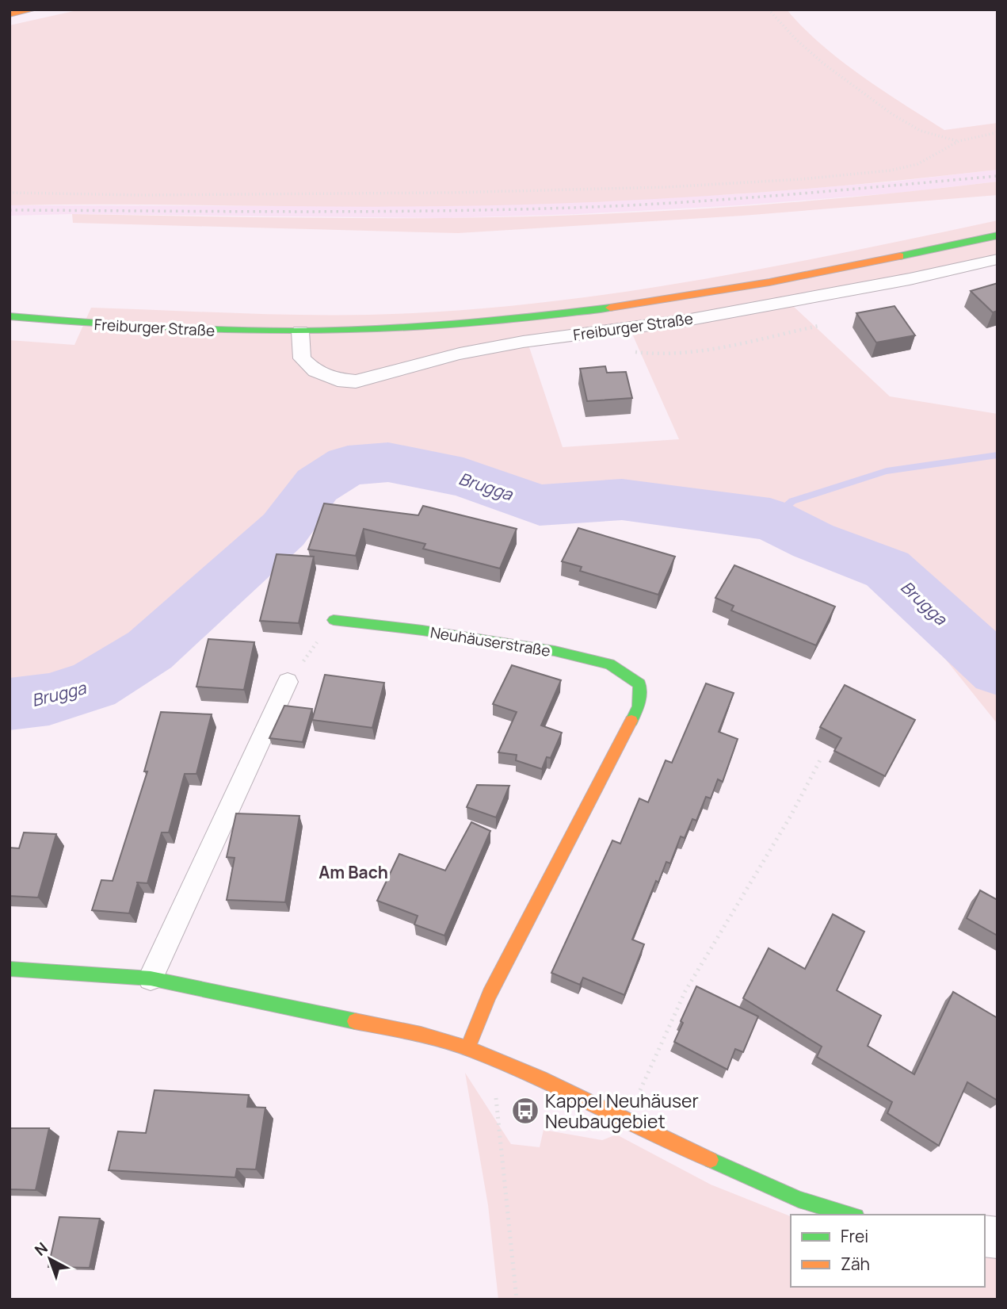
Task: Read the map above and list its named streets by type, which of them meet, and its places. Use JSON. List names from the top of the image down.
{
  "streets": {
    "main road": ["Freiburger Straße", "Neuhäuserstraße"]
  },
  "districts": ["Am Bach"],
  "water": ["Brugga"],
  "places": {
    "bus stop": ["Kappel Neuhäuser Neubaugebiet"]
  },
  "legend": ["Frei", "Zäh"],
  "north": "top left"
}
